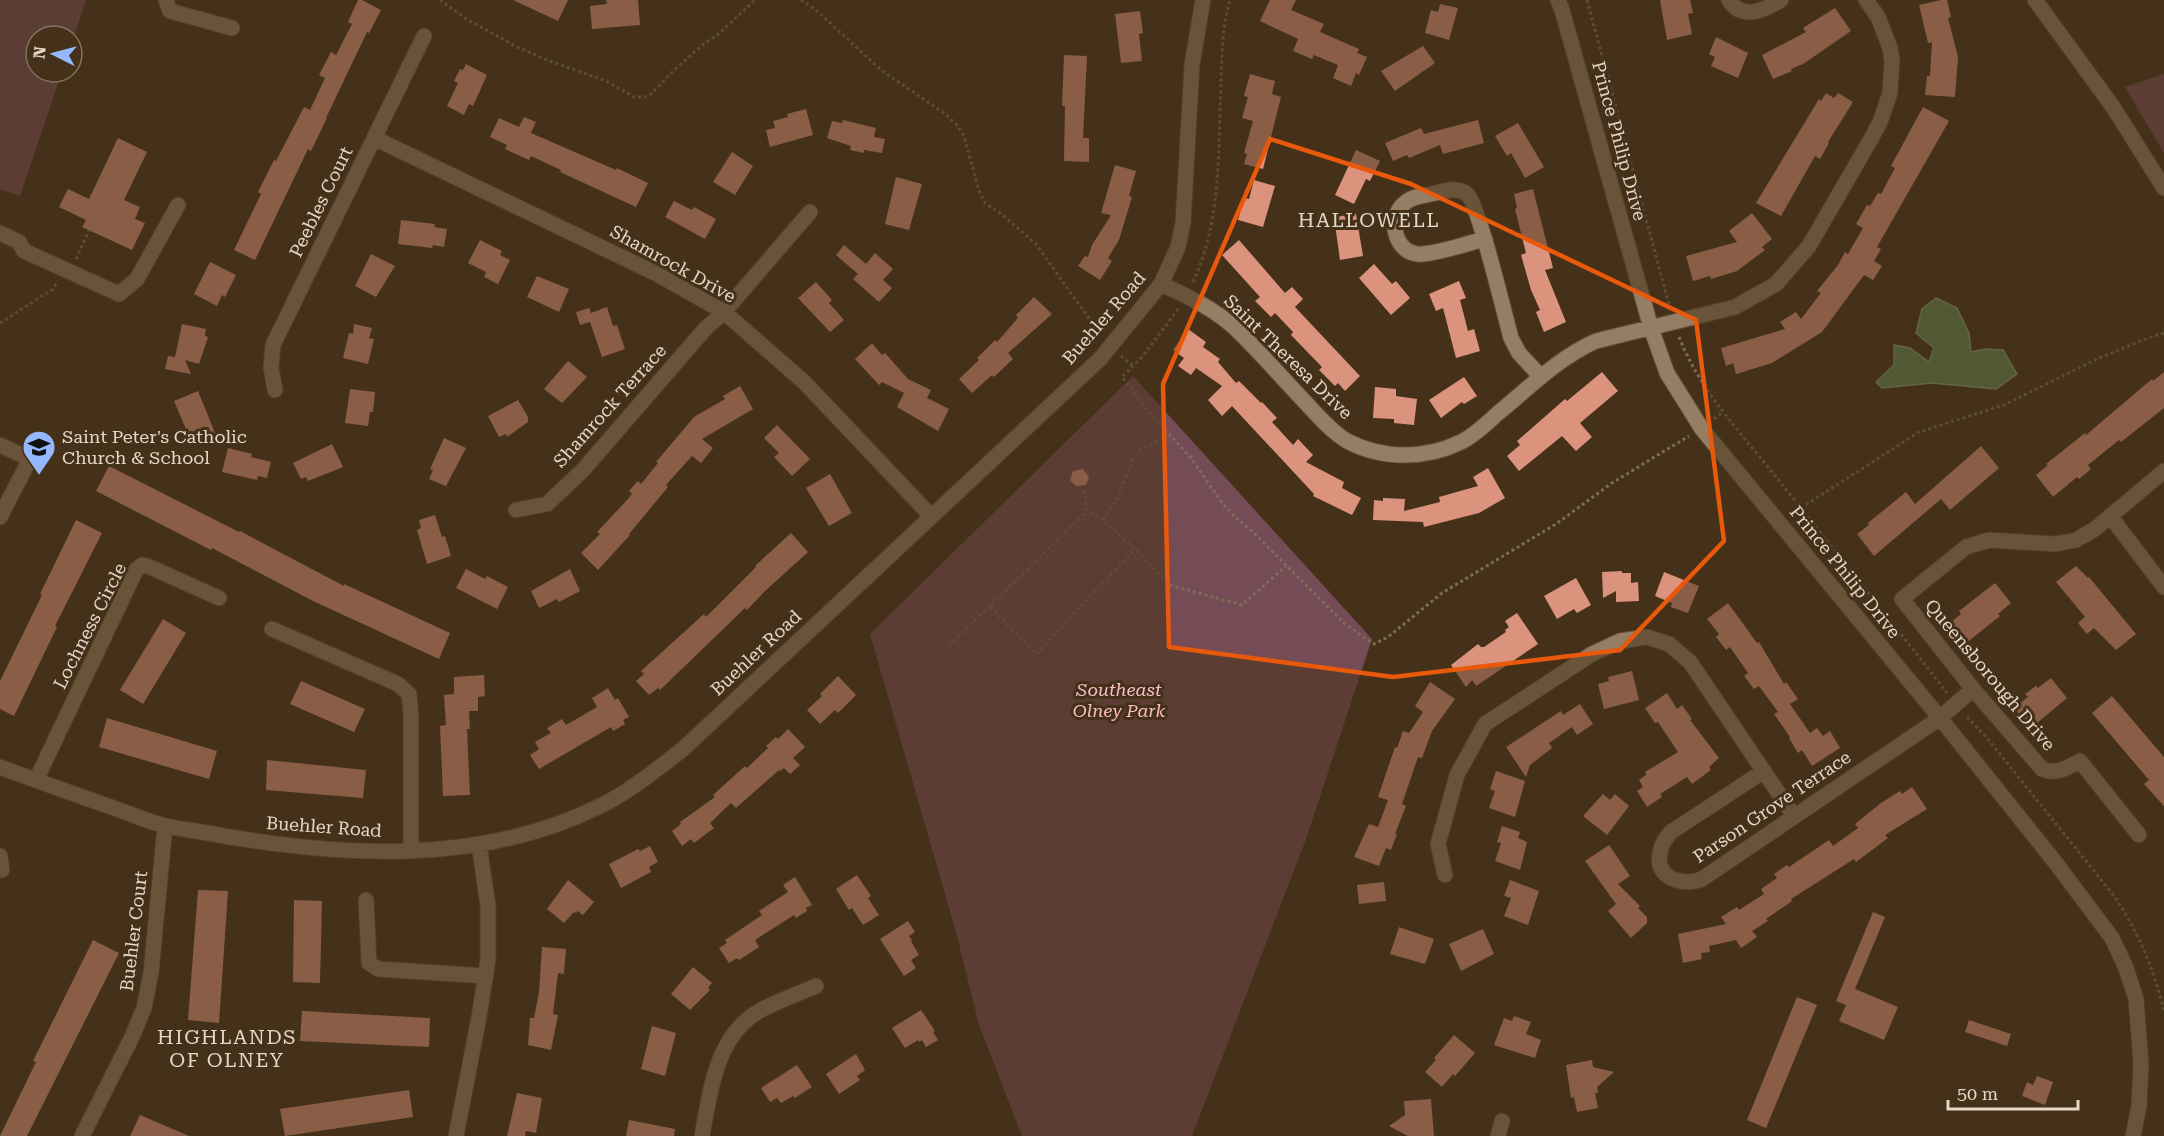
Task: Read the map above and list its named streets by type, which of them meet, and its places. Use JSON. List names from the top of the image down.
{
  "streets": {
    "street": [
      "Prince Philip Drive",
      "Peebles Court",
      "Shamrock Drive",
      "Buehler Road",
      "Saint Theresa Drive",
      "Shamrock Terrace",
      "Lochness Circle",
      "Queensborough Drive",
      "Parson Grove Terrace",
      "Buehler Court"
    ]
  },
  "crossings": [
    ["Prince Philip Drive", "Saint Theresa Drive"],
    ["Prince Philip Drive", "Parson Grove Terrace"],
    ["Peebles Court", "Shamrock Drive"],
    ["Shamrock Drive", "Buehler Road"],
    ["Shamrock Drive", "Shamrock Terrace"],
    ["Buehler Road", "Saint Theresa Drive"],
    ["Buehler Road", "Lochness Circle"],
    ["Buehler Road", "Buehler Court"],
    ["Queensborough Drive", "Parson Grove Terrace"]
  ],
  "districts": ["HALLOWELL", "HIGHLANDS OF OLNEY"],
  "parks": ["Southeast Olney Park"],
  "places": {
    "school or university": ["Saint Peter's Catholic Church & School"]
  },
  "scale_bar": "50 m",
  "north": "left"
}
